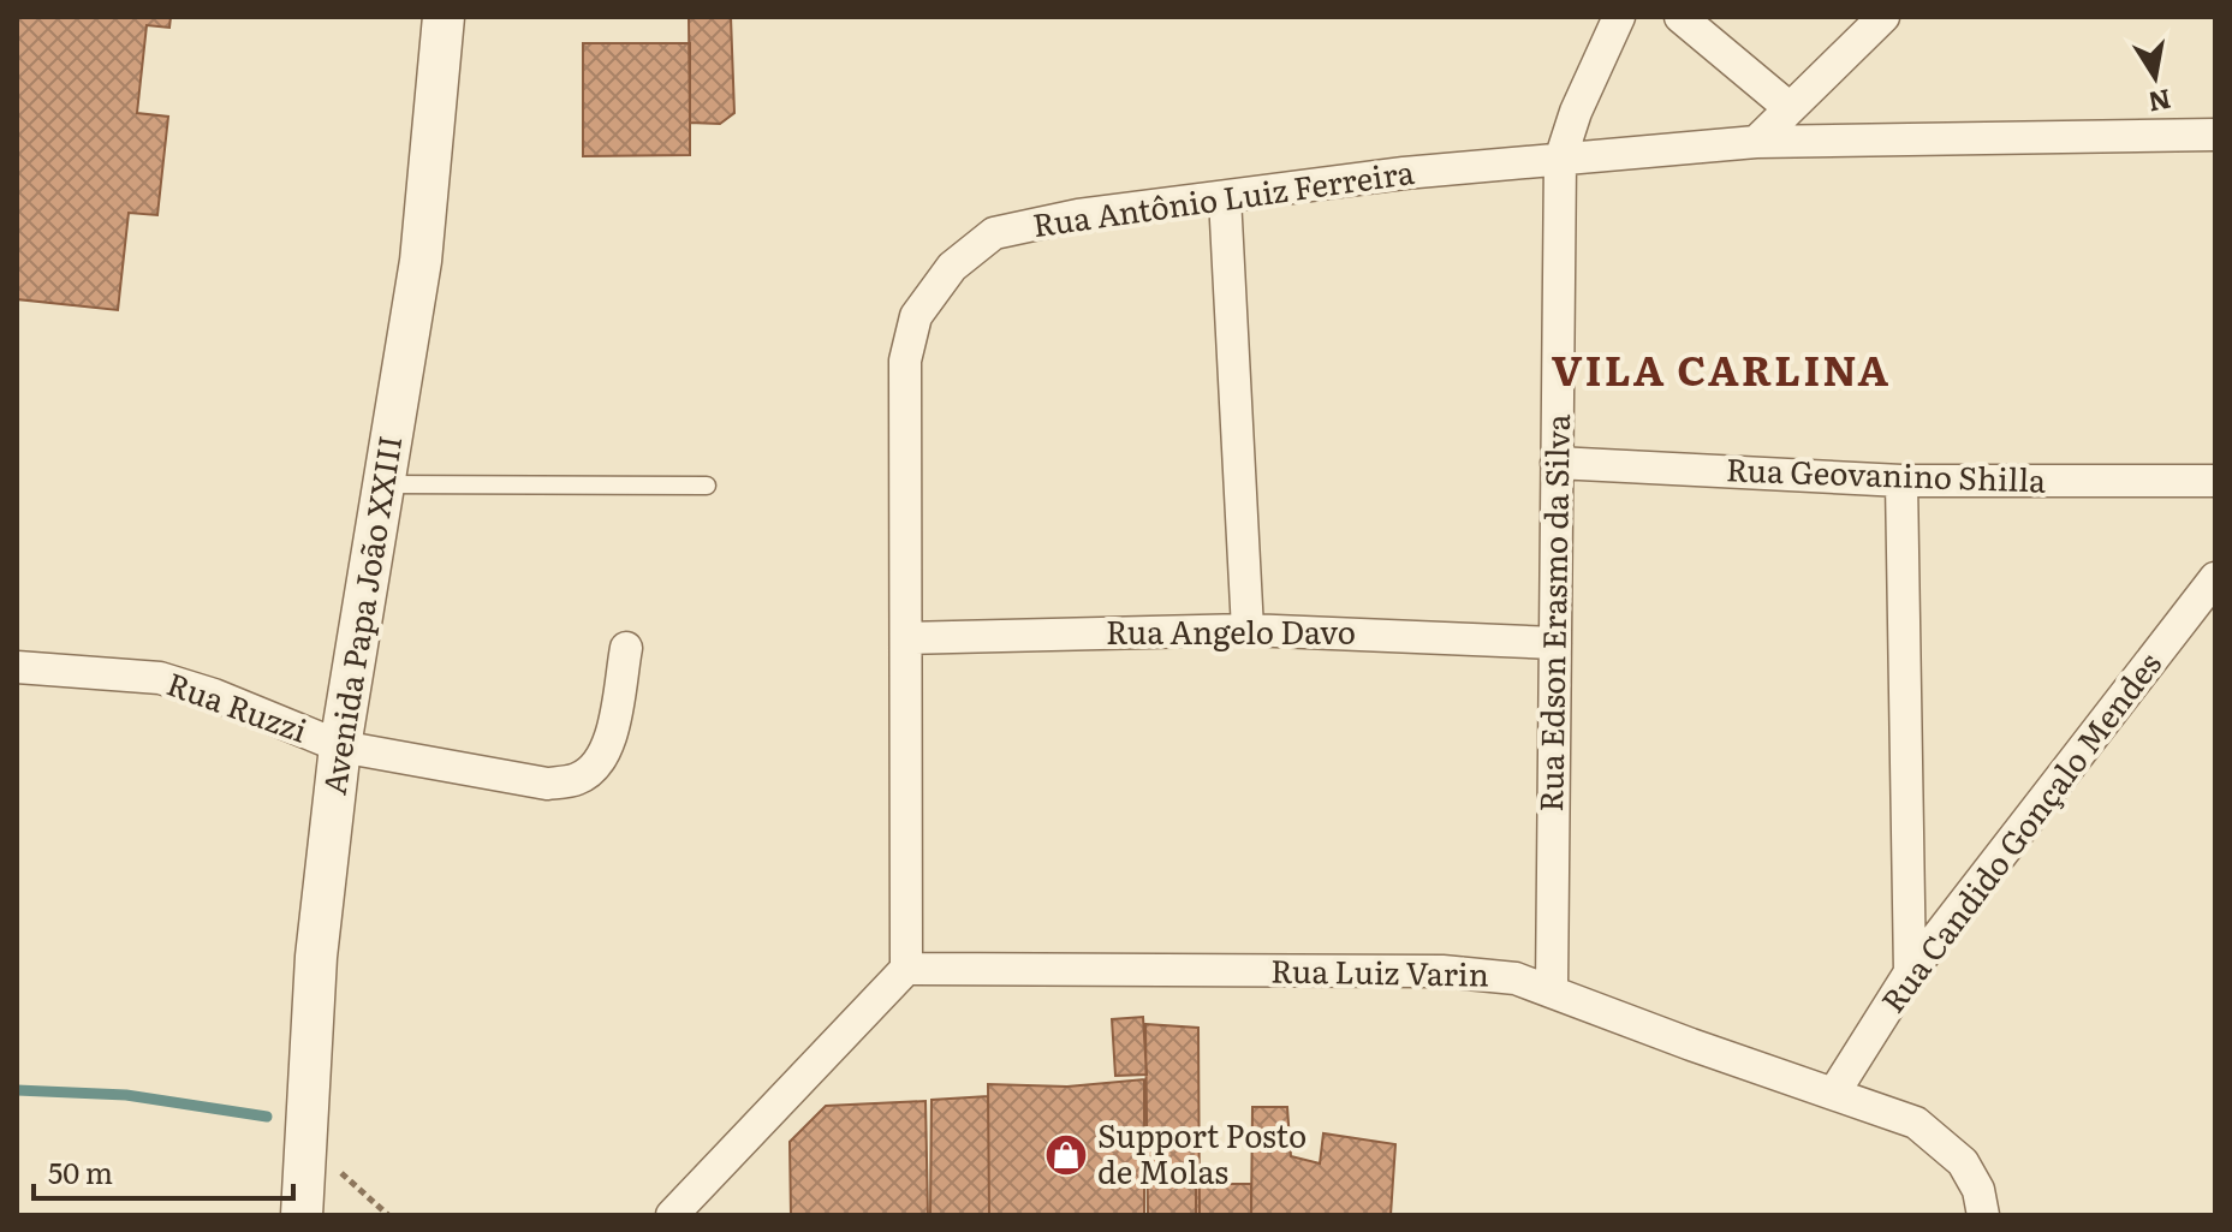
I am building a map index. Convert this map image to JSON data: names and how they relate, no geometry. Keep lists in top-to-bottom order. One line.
{"streets":{"street":["Rua Antônio Luiz Ferreira","Rua Geovanino Shilla","Rua Edson Erasmo da Silva","Avenida Papa João XXIII","Rua Angelo Davo","Rua Ruzzi","Rua Candido Gonçalo Mendes","Rua Luiz Varin"]},"crossings":[["Rua Antônio Luiz Ferreira","Rua Edson Erasmo da Silva"],["Rua Antônio Luiz Ferreira","Rua Angelo Davo"],["Rua Antônio Luiz Ferreira","Rua Luiz Varin"],["Rua Geovanino Shilla","Rua Edson Erasmo da Silva"],["Rua Edson Erasmo da Silva","Rua Angelo Davo"],["Rua Edson Erasmo da Silva","Rua Luiz Varin"],["Avenida Papa João XXIII","Rua Ruzzi"],["Rua Candido Gonçalo Mendes","Rua Luiz Varin"]],"districts":["VILA CARLINA"],"places":{"shop":["Support Posto de Molas"]},"scale_bar":"50 m","north":"bottom"}
